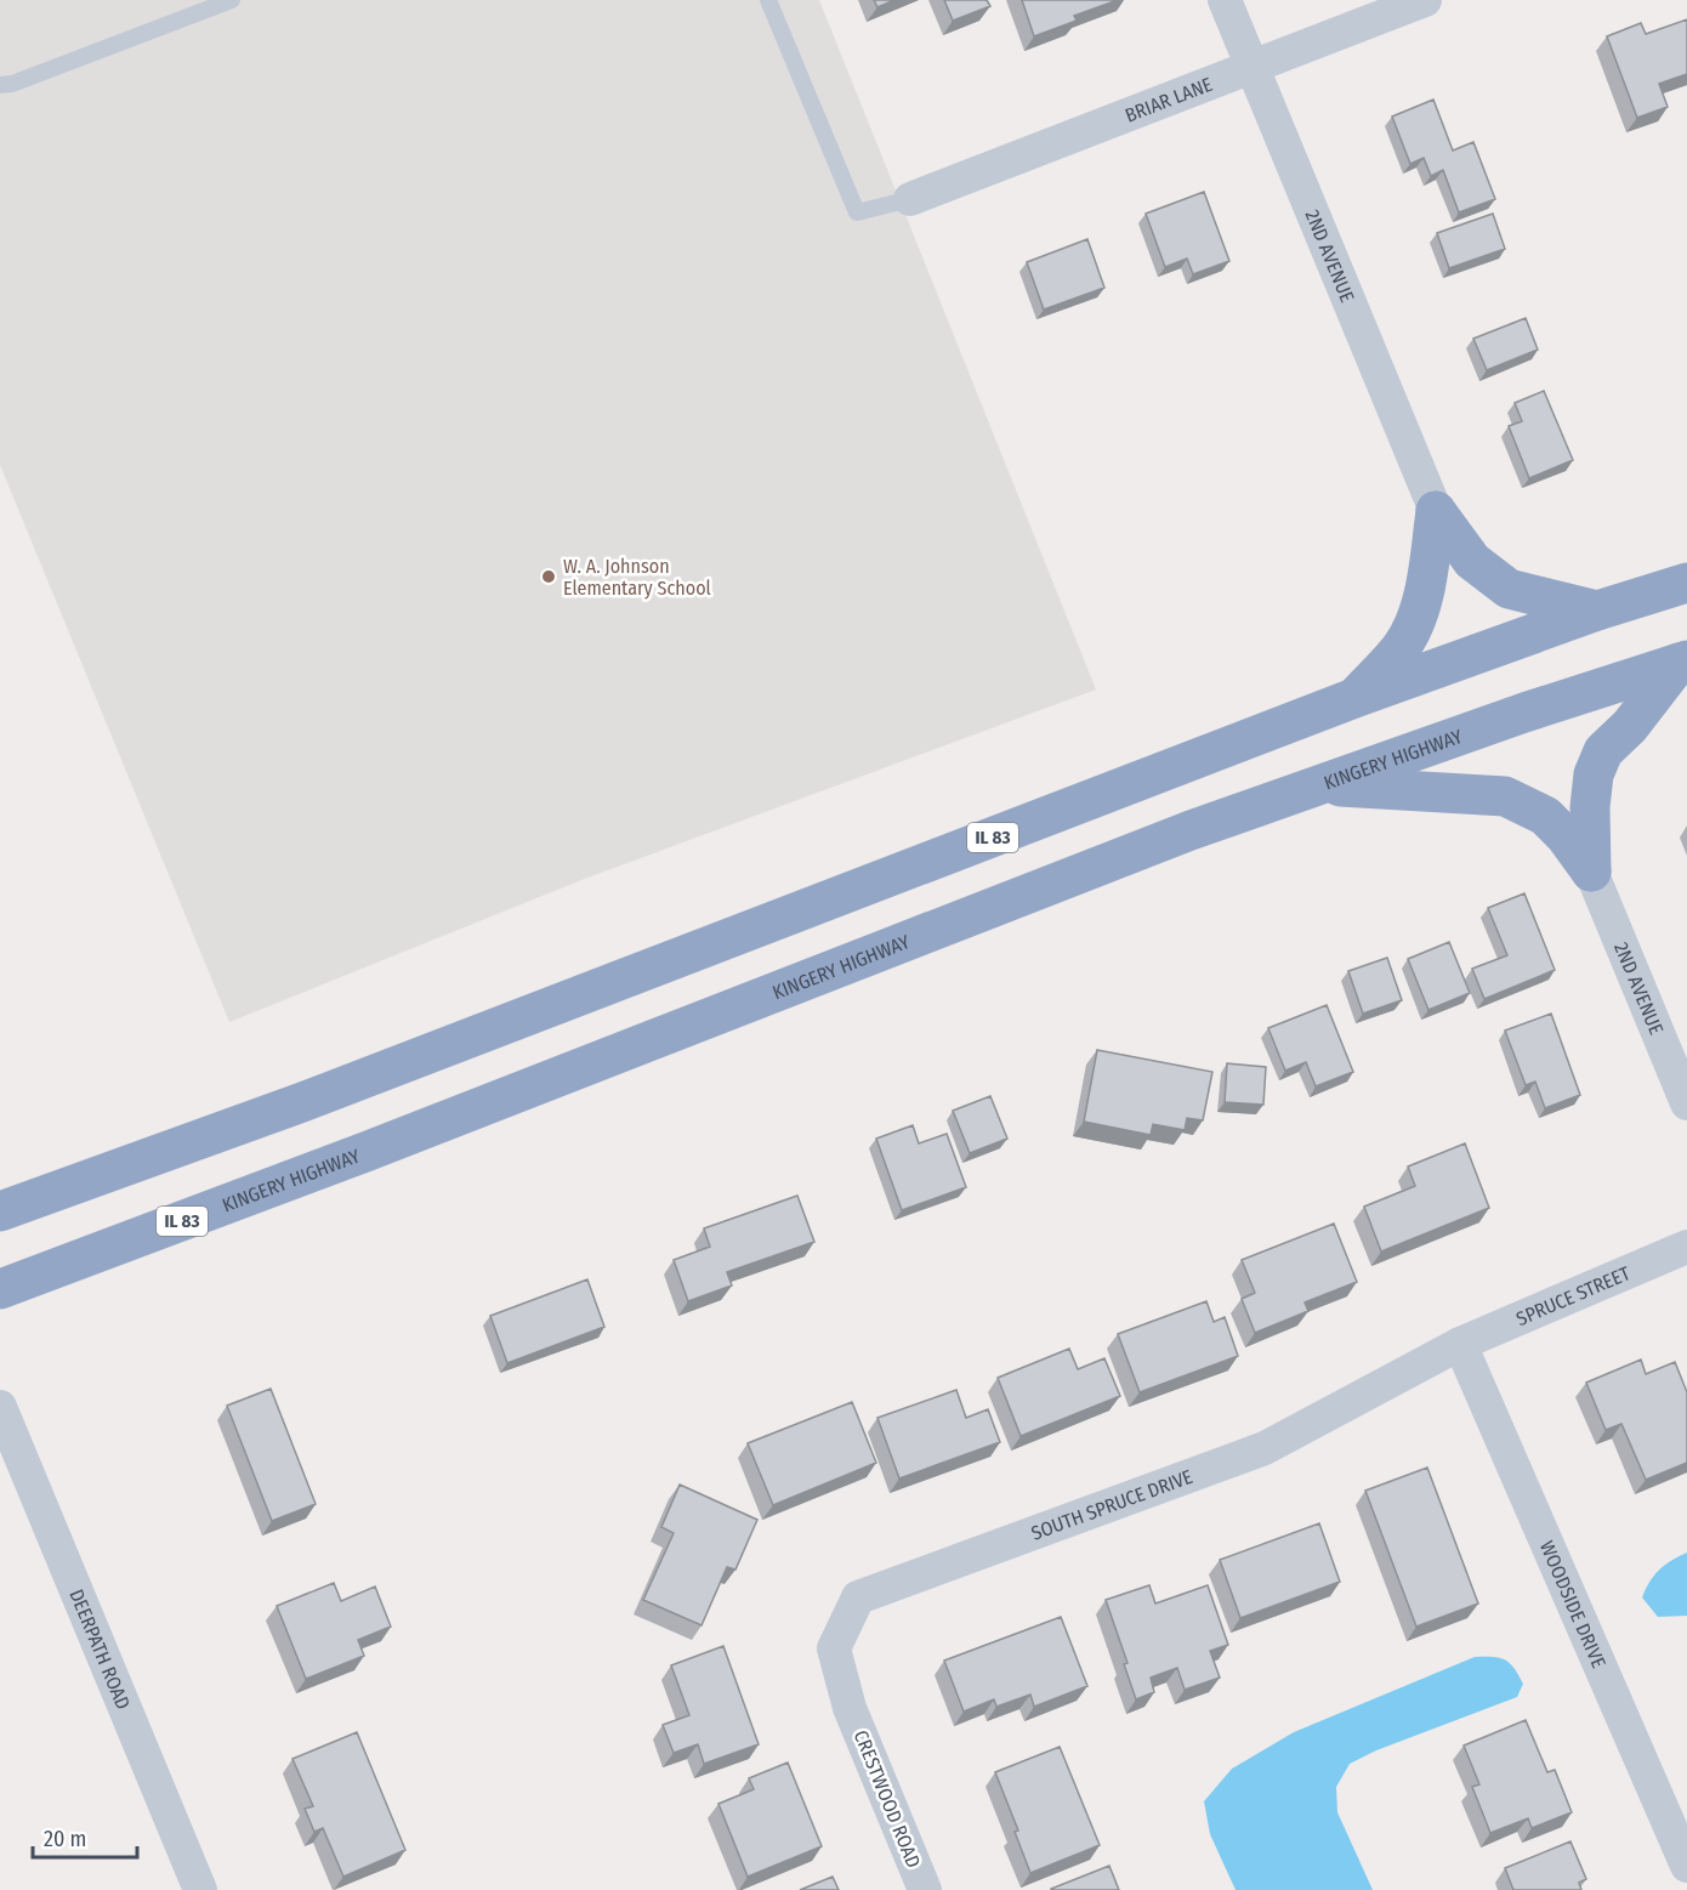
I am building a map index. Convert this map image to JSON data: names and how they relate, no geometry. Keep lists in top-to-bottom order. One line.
{"streets":{"highway":["KINGERY HIGHWAY","IL 83"],"street":["BRIAR LANE","2ND AVENUE","SPRUCE STREET","SOUTH SPRUCE DRIVE","WOODSIDE DRIVE","DEERPATH ROAD","CRESTWOOD ROAD"]},"crossings":[["BRIAR LANE","2ND AVENUE"],["SPRUCE STREET","SOUTH SPRUCE DRIVE"],["SPRUCE STREET","WOODSIDE DRIVE"],["SOUTH SPRUCE DRIVE","WOODSIDE DRIVE"],["SOUTH SPRUCE DRIVE","CRESTWOOD ROAD"]],"places":["W. A. Johnson Elementary School"],"scale_bar":"20 m"}
